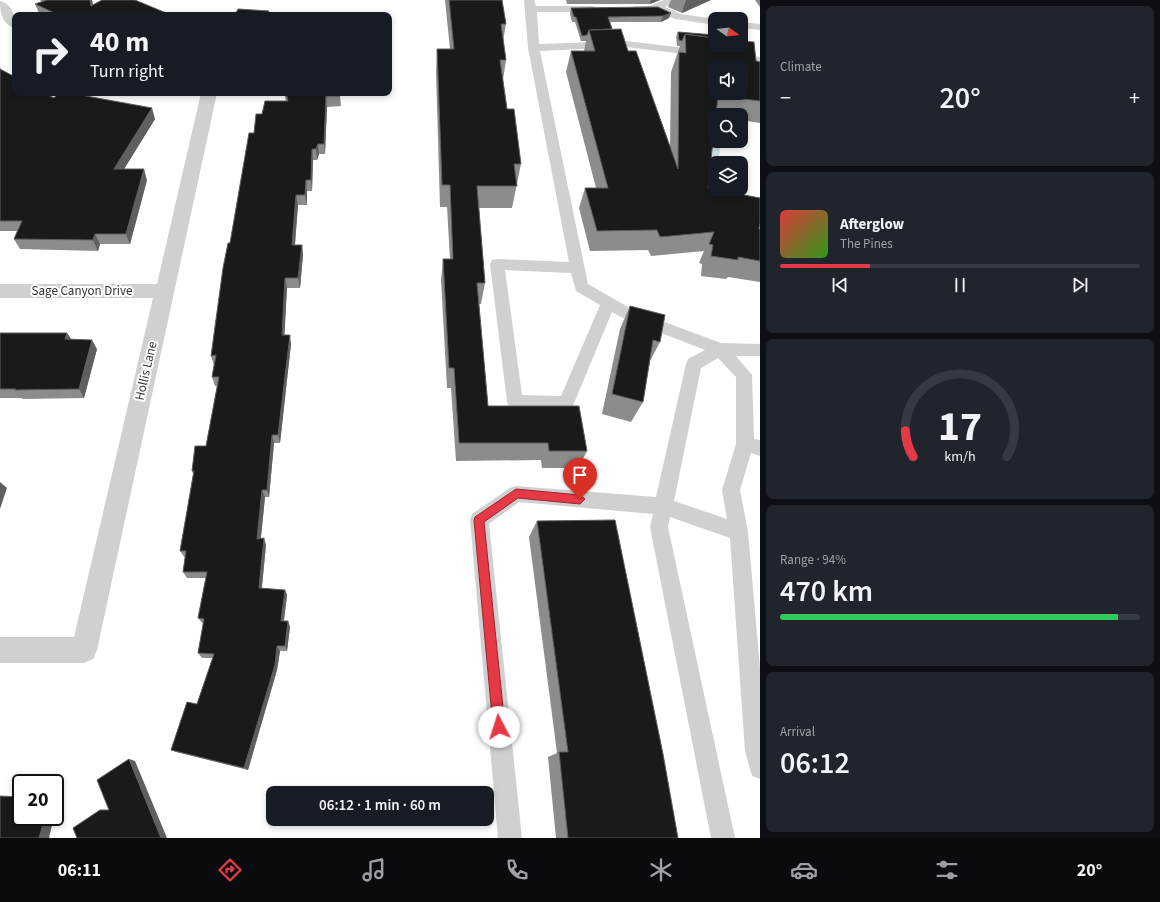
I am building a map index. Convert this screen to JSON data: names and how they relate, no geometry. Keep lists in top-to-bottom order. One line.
{"streets":{"street":["Sage Canyon Drive","Hollis Lane"]},"crossings":[["Sage Canyon Drive","Hollis Lane"]],"north":"right","page":{"tile":["Climate",["Range · 94%","470 km"],["Arrival","06:12"]],"turn":["40 m","Turn right"],"heat":["−","20°","+"],"song":["Afterglow","The Pines"],"limit":"20","trip":"06:12 · 1 min · 60 m","tabs":["06:11","20°"],"gauge":["17","km/h"]}}
